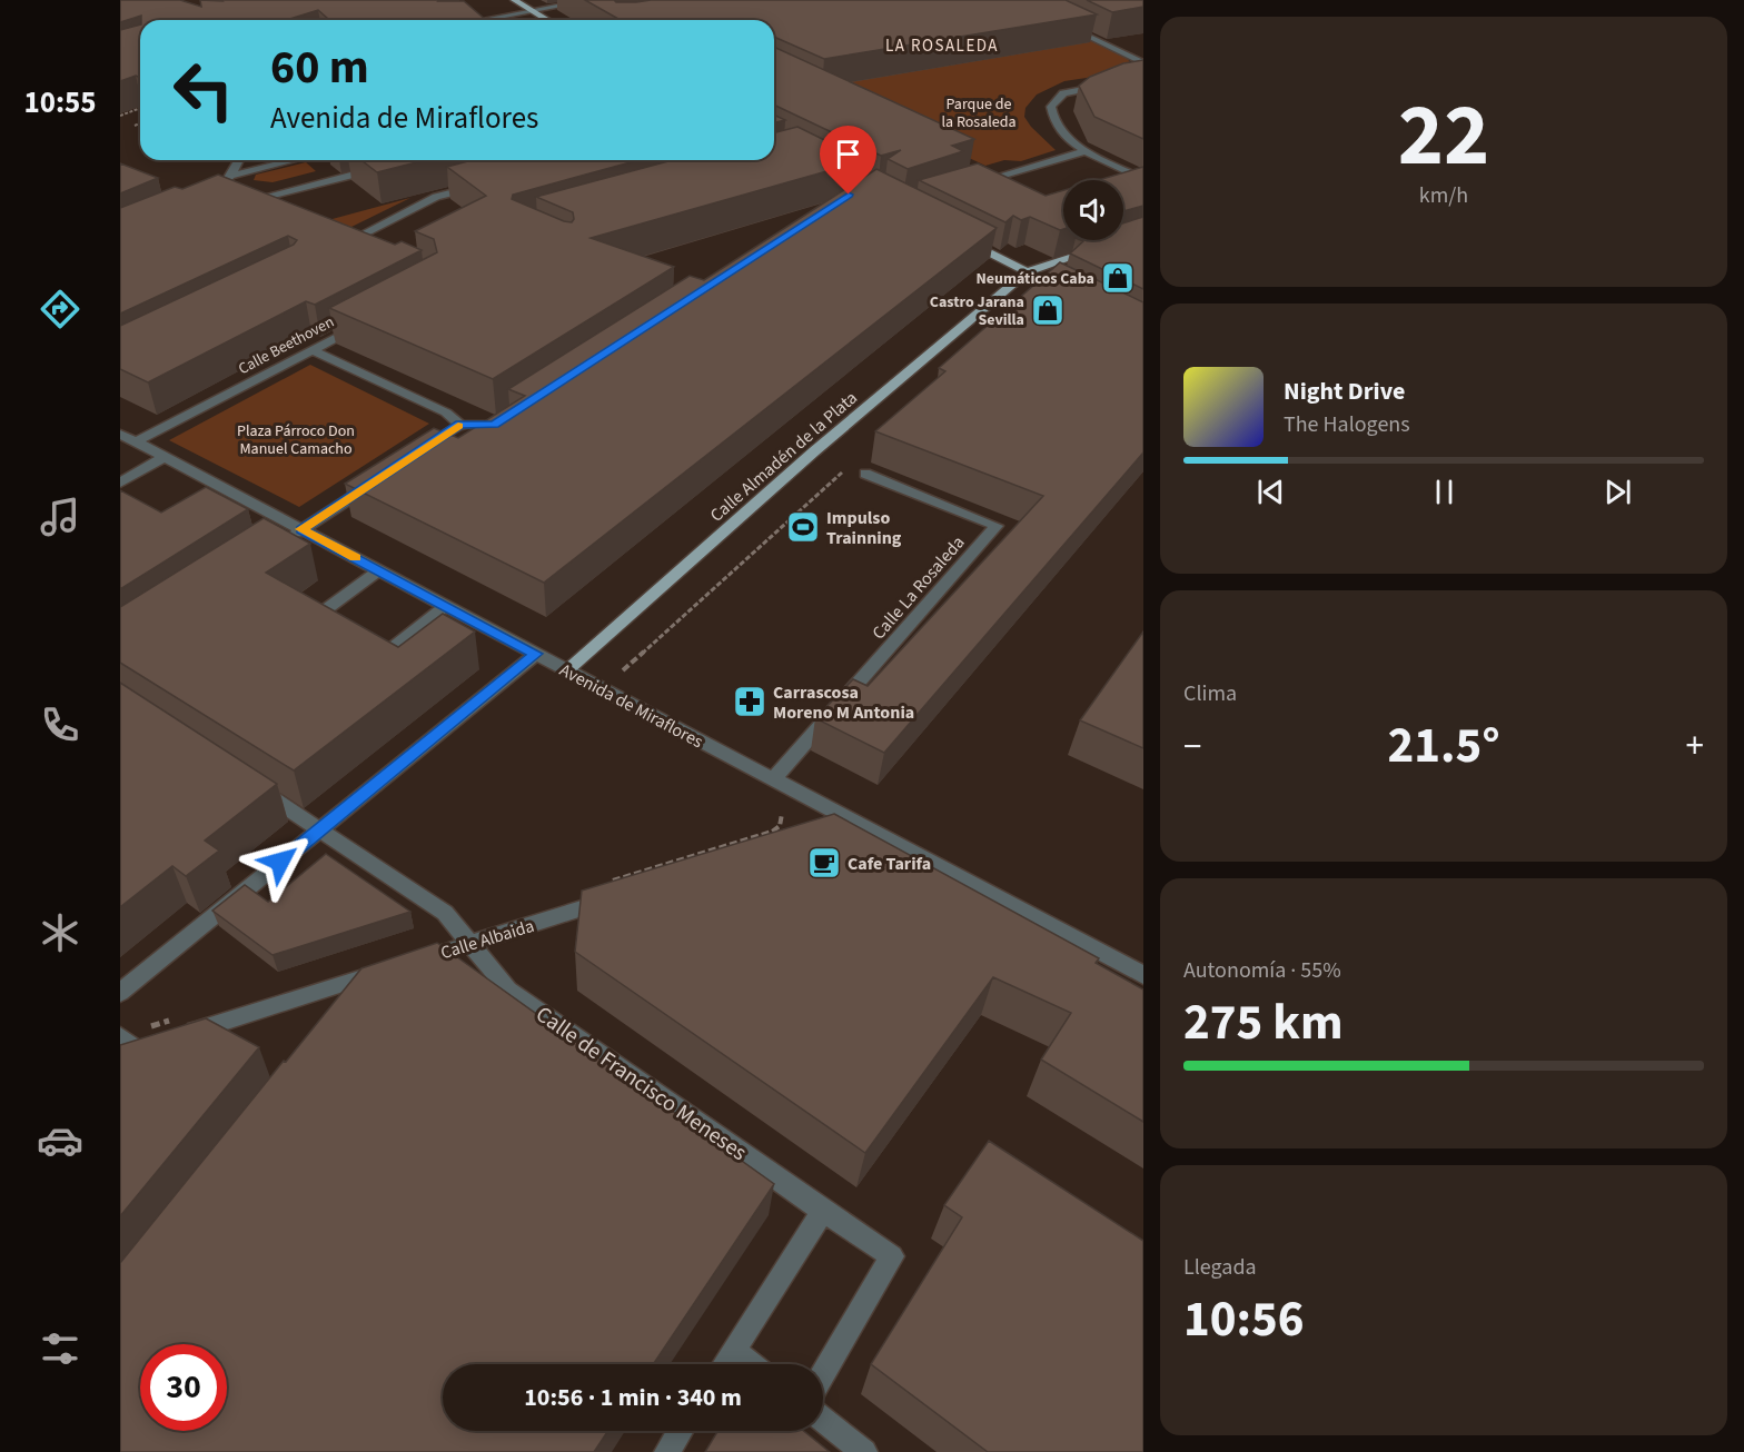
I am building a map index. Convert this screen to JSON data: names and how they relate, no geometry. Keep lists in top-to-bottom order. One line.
{"streets":{"main road":["Calle Almadén de la Plata"],"street":["Calle Beethoven","Calle La Rosaleda","Avenida de Miraflores","Calle Albaida","Calle de Francisco Meneses"]},"crossings":[["Calle Beethoven","Avenida de Miraflores"],["Calle Almadén de la Plata","Avenida de Miraflores"],["Calle La Rosaleda","Avenida de Miraflores"],["Calle Albaida","Calle de Francisco Meneses"]],"districts":["LA ROSALEDA"],"parks":["Parque de la Rosaleda","Plaza Párroco Don Manuel Camacho"],"places":{"shop":["Neumáticos Caba","Castro Jarana Sevilla"],"sports":["Impulso Trainning"],"pharmacy":["Carrascosa Moreno M Antonia"],"cafe":["Cafe Tarifa"]},"page":{"tabs":"10:55","tile":[["22","km/h"],"Clima",["Autonomía · 55%","275 km"],["Llegada","10:56"]],"turn":["60 m","Avenida de Miraflores"],"song":["Night Drive","The Halogens"],"heat":["−","21.5°","+"],"limit":"30","trip":"10:56 · 1 min · 340 m"}}
